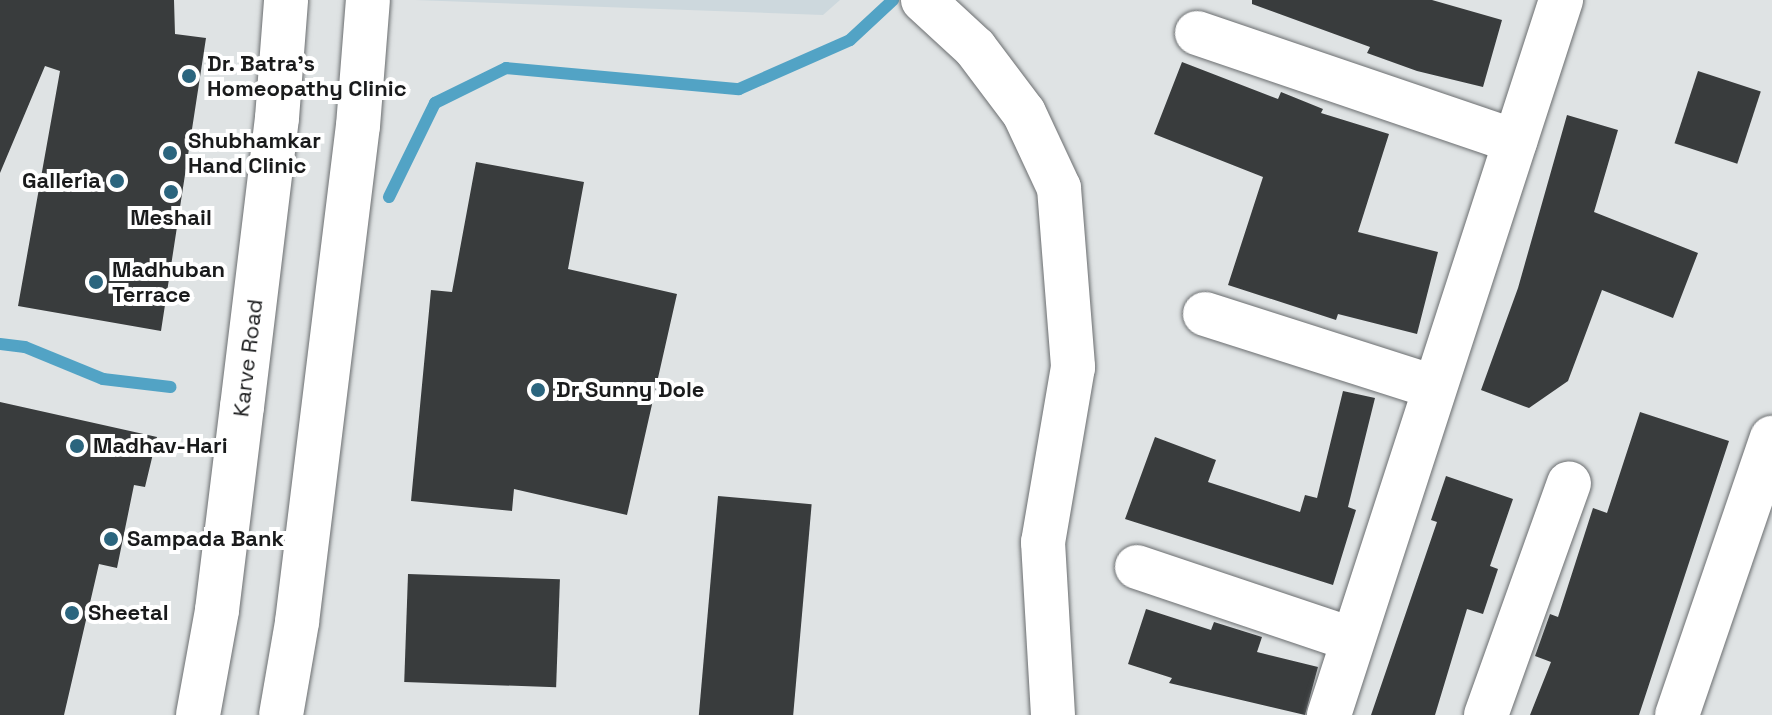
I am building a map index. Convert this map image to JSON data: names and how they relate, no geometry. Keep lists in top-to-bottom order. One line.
{"streets":{"street":["Karve Road"]},"places":["Dr. Batra's Homeopathy Clinic","Shubhamkar Hand Clinic","Galleria","Meshail","Madhuban Terrace","Dr Sunny Dole","Madhav-Hari","Sampada Bank","Sheetal"]}
